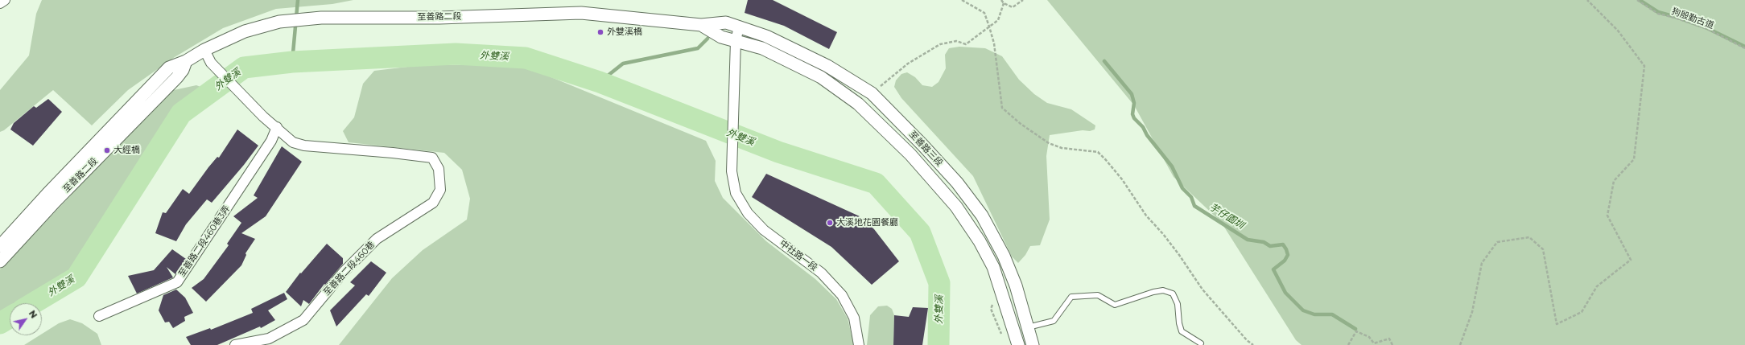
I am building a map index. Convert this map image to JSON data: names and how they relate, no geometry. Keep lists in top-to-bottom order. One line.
{"streets":{"street":["至善路二段","至善路三段","至善路二段460巷3弄","中社路一段","至善路二段460巷"],"path":["狗殷勤古道"]},"crossings":[["至善路二段","至善路三段"],["至善路二段","中社路一段"],["至善路二段","至善路二段460巷"],["至善路三段","中社路一段"],["至善路二段460巷3弄","至善路二段460巷"]],"water":["外雙溪","芋仔園圳"],"places":["外雙溪橋","大經橋","大溪地花園餐廳"],"north":"top right"}
